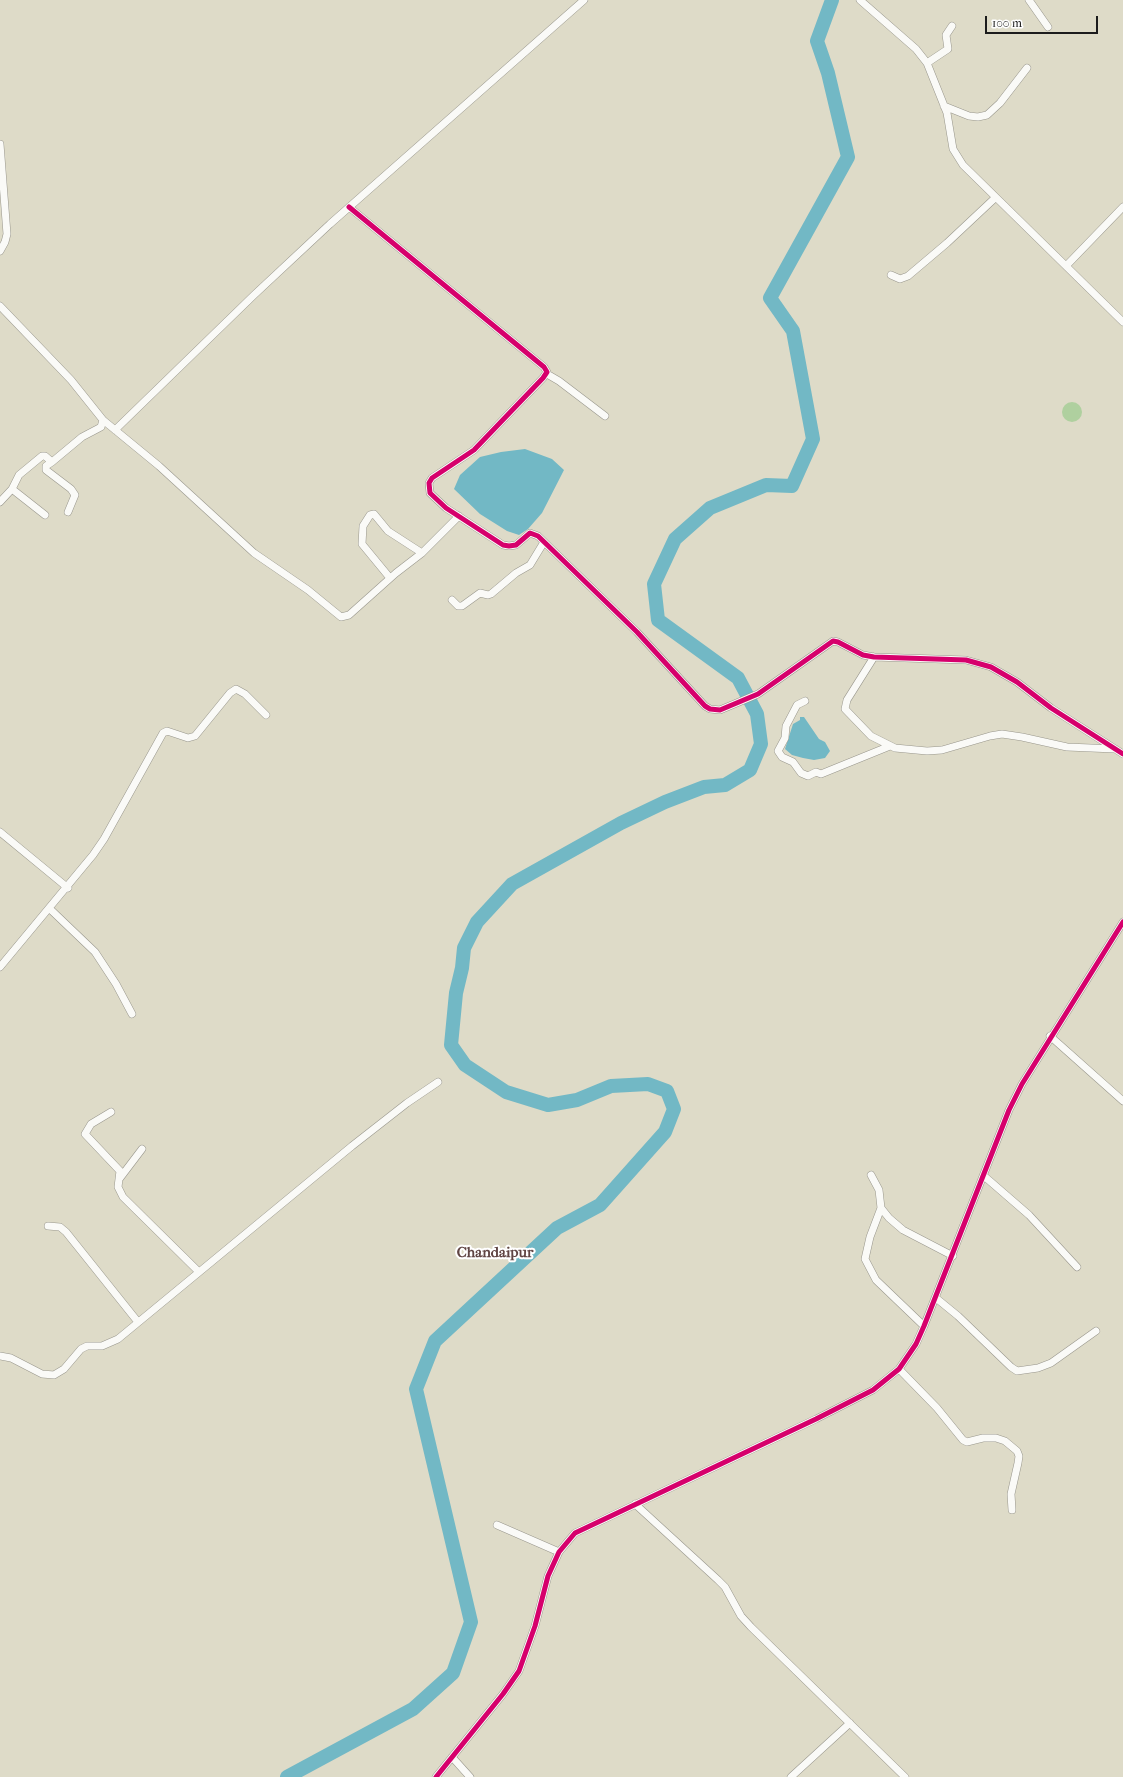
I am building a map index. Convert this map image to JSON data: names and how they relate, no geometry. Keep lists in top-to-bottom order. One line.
{"districts":["Chandaipur"],"scale_bar":"100 m"}
